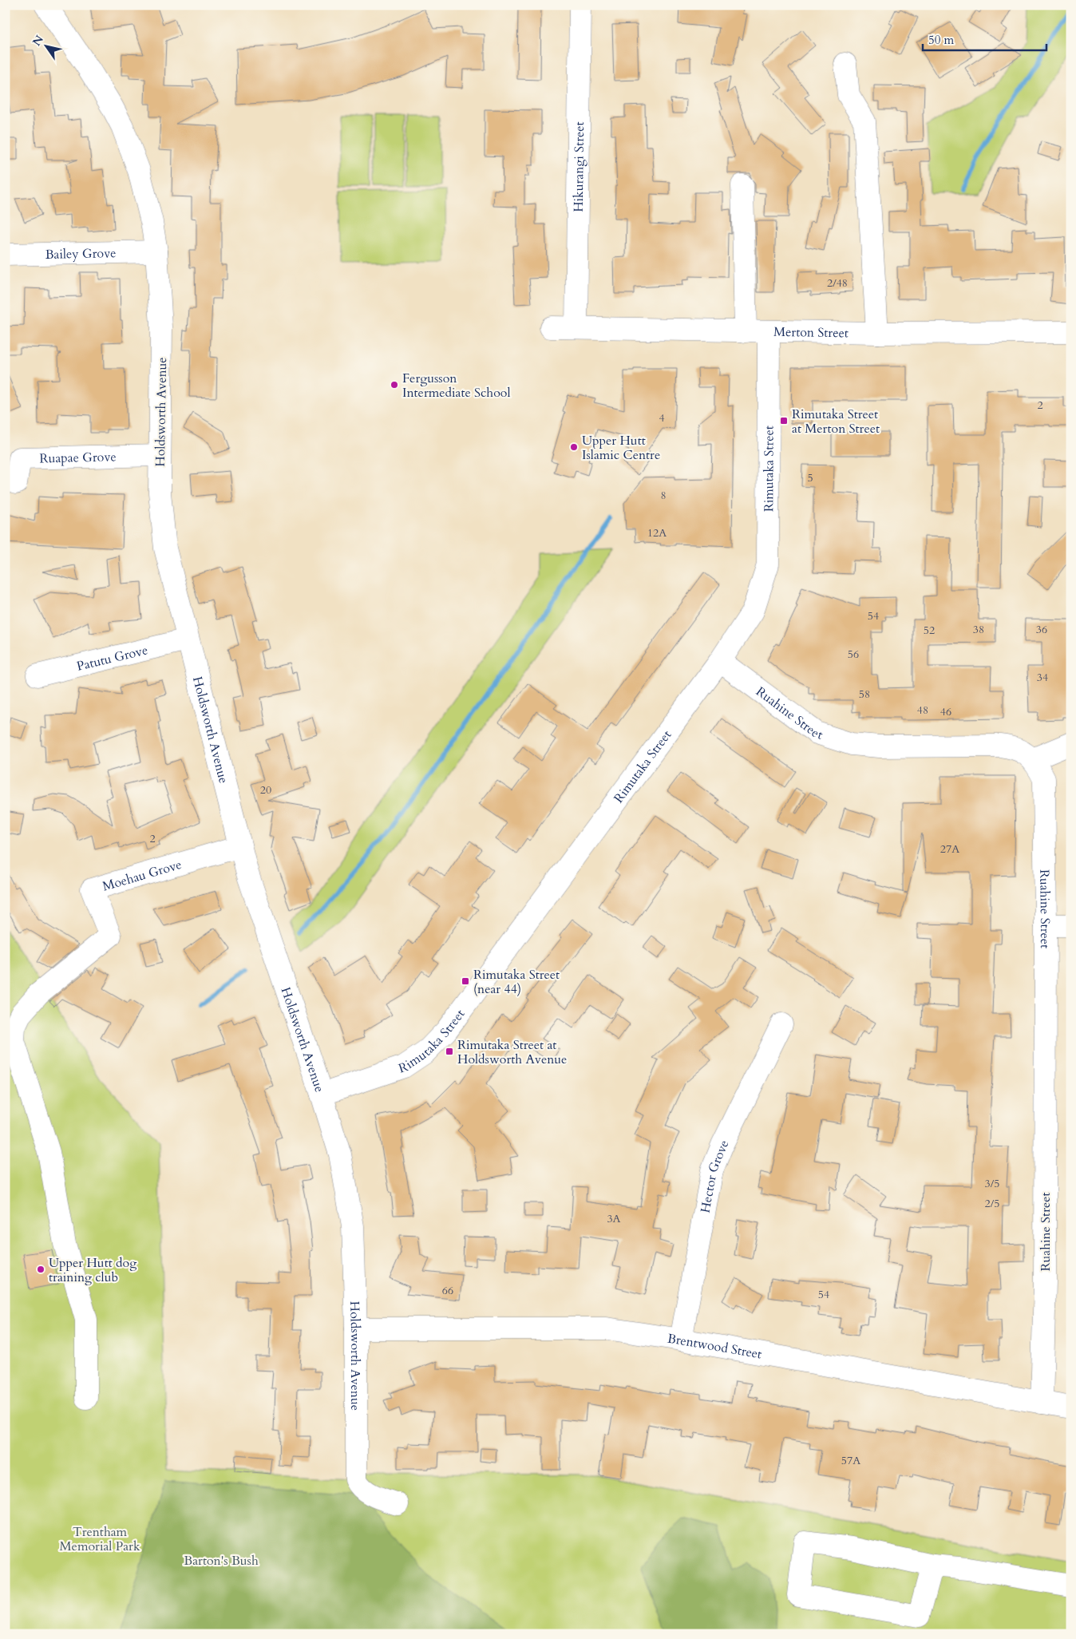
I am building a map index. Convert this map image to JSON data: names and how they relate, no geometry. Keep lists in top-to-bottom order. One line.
{"streets":{"street":["Hikurangi Street","Bailey Grove","Merton Street","Holdsworth Avenue","Ruapae Grove","Rimutaka Street","Patutu Grove","Ruahine Street","Moehau Grove","Hector Grove","Brentwood Street"]},"crossings":[["Hikurangi Street","Merton Street"],["Bailey Grove","Holdsworth Avenue"],["Merton Street","Rimutaka Street"],["Holdsworth Avenue","Ruapae Grove"],["Holdsworth Avenue","Rimutaka Street"],["Holdsworth Avenue","Patutu Grove"],["Holdsworth Avenue","Moehau Grove"],["Holdsworth Avenue","Brentwood Street"],["Rimutaka Street","Ruahine Street"],["Ruahine Street","Brentwood Street"],["Hector Grove","Brentwood Street"]],"parks":["Trentham Memorial Park","Barton's Bush"],"places":{"other":["Fergusson Intermediate School","Upper Hutt Islamic Centre","Upper Hutt dog training club"],"transit":["Rimutaka Street at Merton Street","Rimutaka Street (near 44)","Rimutaka Street at Holdsworth Avenue"]},"house_numbers":["2/48","2","4","5","8","12A","54","38","36","52","56","34","58","48","46","20","2","27A","3/5","2/5","3A","66","54","57A"],"scale_bar":"50 m","north":"top left"}
